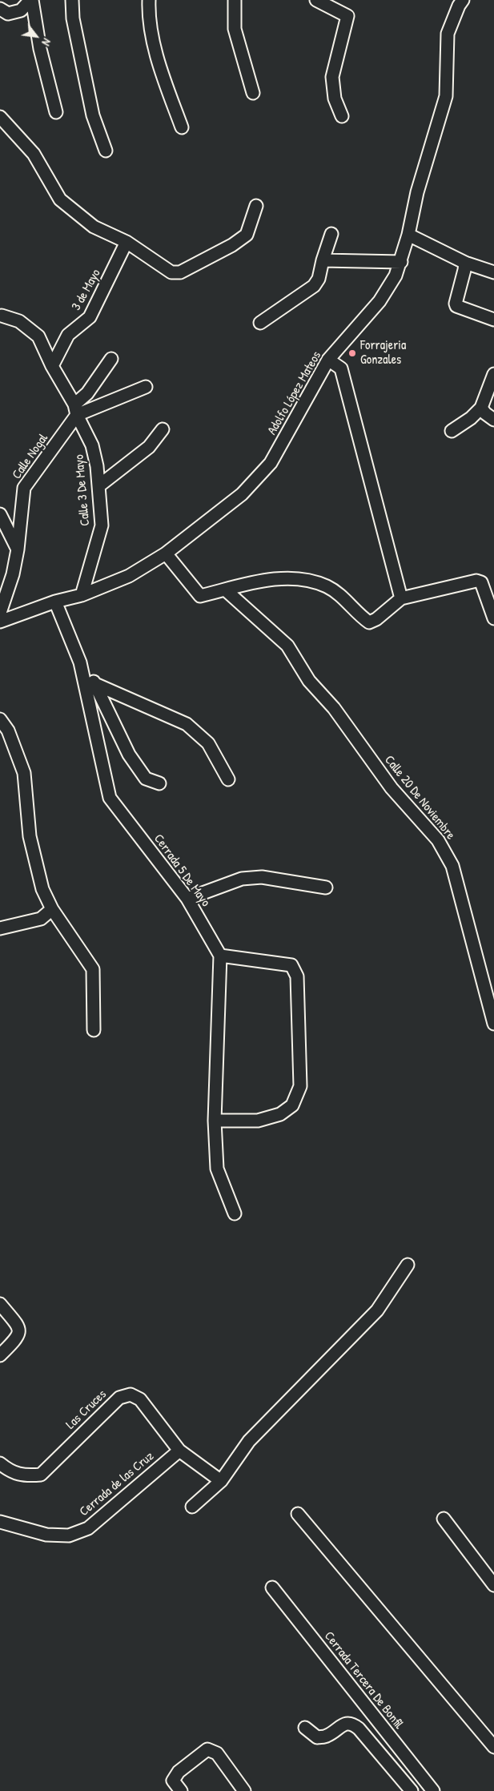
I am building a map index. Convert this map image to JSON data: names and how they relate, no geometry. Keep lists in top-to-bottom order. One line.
{"streets":{"street":["3 de Mayo","Adolfo López Mateos","Calle Nogal","Calle 3 De Mayo","Calle 20 De Noviembre","Cerrada 5 De Mayo","Las Cruces","Cerrada de las Cruz","Cerrada Tercera De Bonfil"]},"crossings":[["3 de Mayo","Calle 3 De Mayo"],["Adolfo López Mateos","Calle 3 De Mayo"],["Adolfo López Mateos","Cerrada 5 De Mayo"],["Calle Nogal","Calle 3 De Mayo"],["Las Cruces","Cerrada de las Cruz"]],"places":["Forrajeria Gonzales"],"north":"bottom right"}
